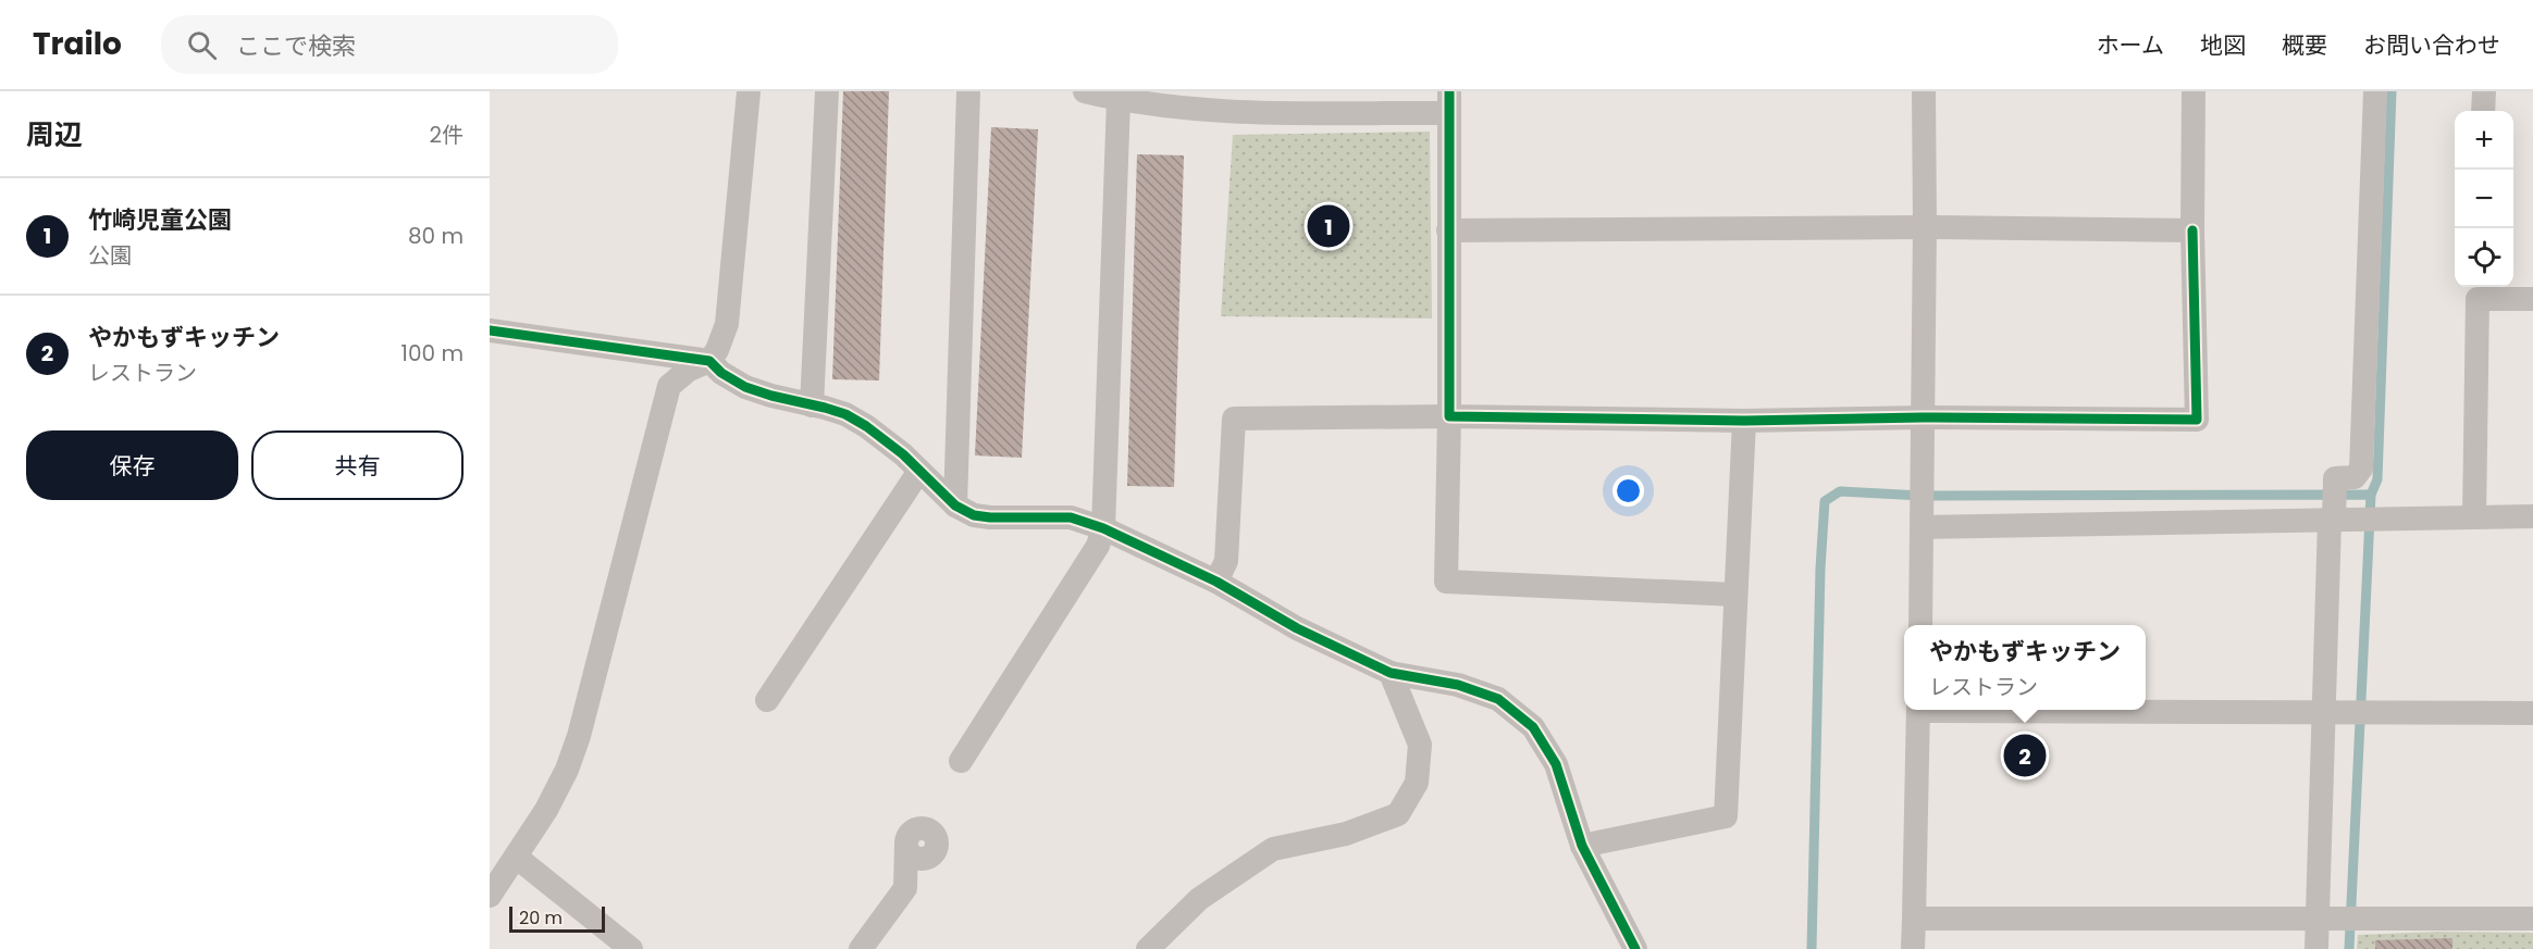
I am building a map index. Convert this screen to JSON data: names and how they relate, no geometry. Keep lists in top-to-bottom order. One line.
{"scale_bar":"20 m","page":{"header":"Trailo","search":"ここで検索","nav":["ホーム","地図","概要","お問い合わせ"],"heading":["周辺","2件"],"map_buttons":["+","−"],"list":[{"mark":"1","name":"竹崎児童公園","note":"公園","value":"80 m"},{"mark":"2","name":"やかもずキッチン","note":"レストラン","value":"100 m"}],"pins":["1","2"],"buttons":["保存","共有"],"popup":["やかもずキッチン","レストラン"],"scale":"20 m"}}
